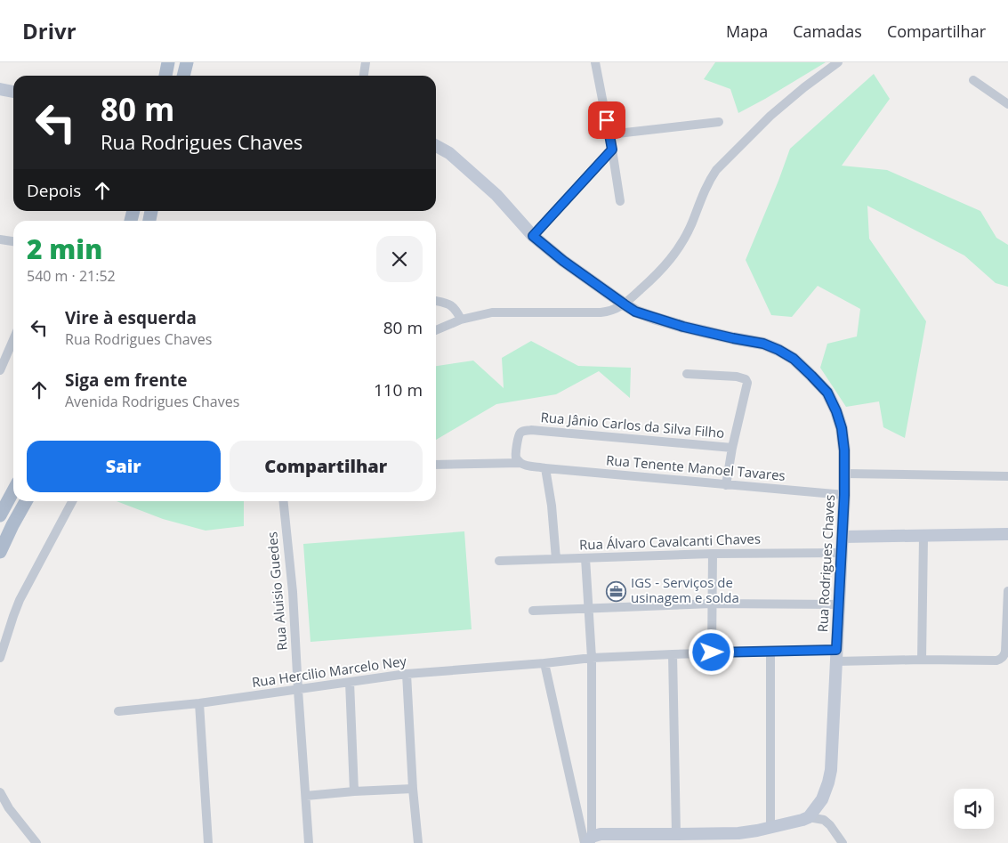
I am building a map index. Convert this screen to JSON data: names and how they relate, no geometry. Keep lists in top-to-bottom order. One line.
{"streets":{"street":["Rua Jânio Carlos da Silva Filho","Rua Tenente Manoel Tavares","Rua Álvaro Cavalcanti Chaves","Rua Rodrigues Chaves","Rua Aluisio Guedes","Rua Hercilio Marcelo Ney"]},"crossings":[["Rua Jânio Carlos da Silva Filho","Rua Tenente Manoel Tavares"],["Rua Tenente Manoel Tavares","Rua Rodrigues Chaves"],["Rua Álvaro Cavalcanti Chaves","Rua Rodrigues Chaves"],["Rua Rodrigues Chaves","Rua Hercilio Marcelo Ney"],["Rua Aluisio Guedes","Rua Hercilio Marcelo Ney"]],"places":{"office":["IGS - Serviços de usinagem e solda"]},"page":{"header":"Drivr","nav":["Mapa","Camadas","Compartilhar"],"turn":["80 m","Rua Rodrigues Chaves"],"then":"Depois","heading":["2 min","540 m · 21:52"],"list":[{"name":"Vire à esquerda","note":"Rua Rodrigues Chaves","value":"80 m"},{"name":"Siga em frente","note":"Avenida Rodrigues Chaves","value":"110 m"}],"buttons":["Sair","Compartilhar"]}}
